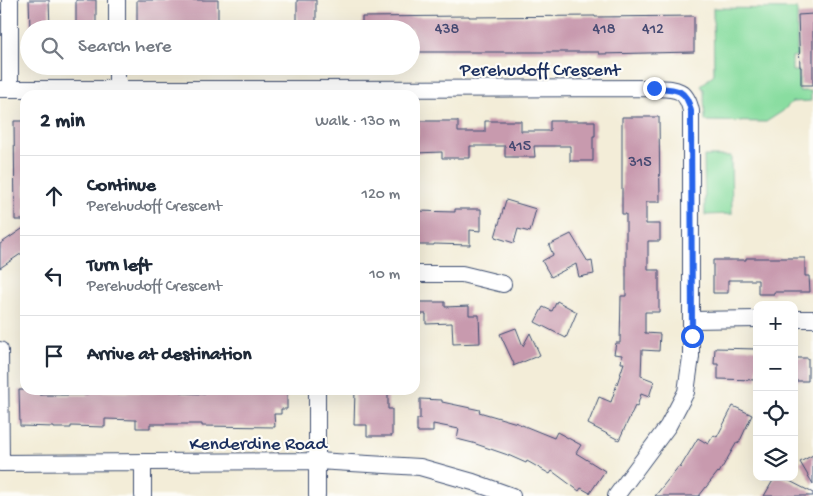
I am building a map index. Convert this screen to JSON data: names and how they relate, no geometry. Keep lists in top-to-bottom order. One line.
{"streets":{"street":["Perehudoff Crescent","Kenderdine Road"]},"house_numbers":["438","418","412","415","315"],"page":{"search":"Search here","heading":["2 min","Walk · 130 m"],"list":[["Continue","Perehudoff Crescent","120 m"],["Turn left","Perehudoff Crescent","10 m"],"Arrive at destination"],"map_buttons":["+","−"]}}
